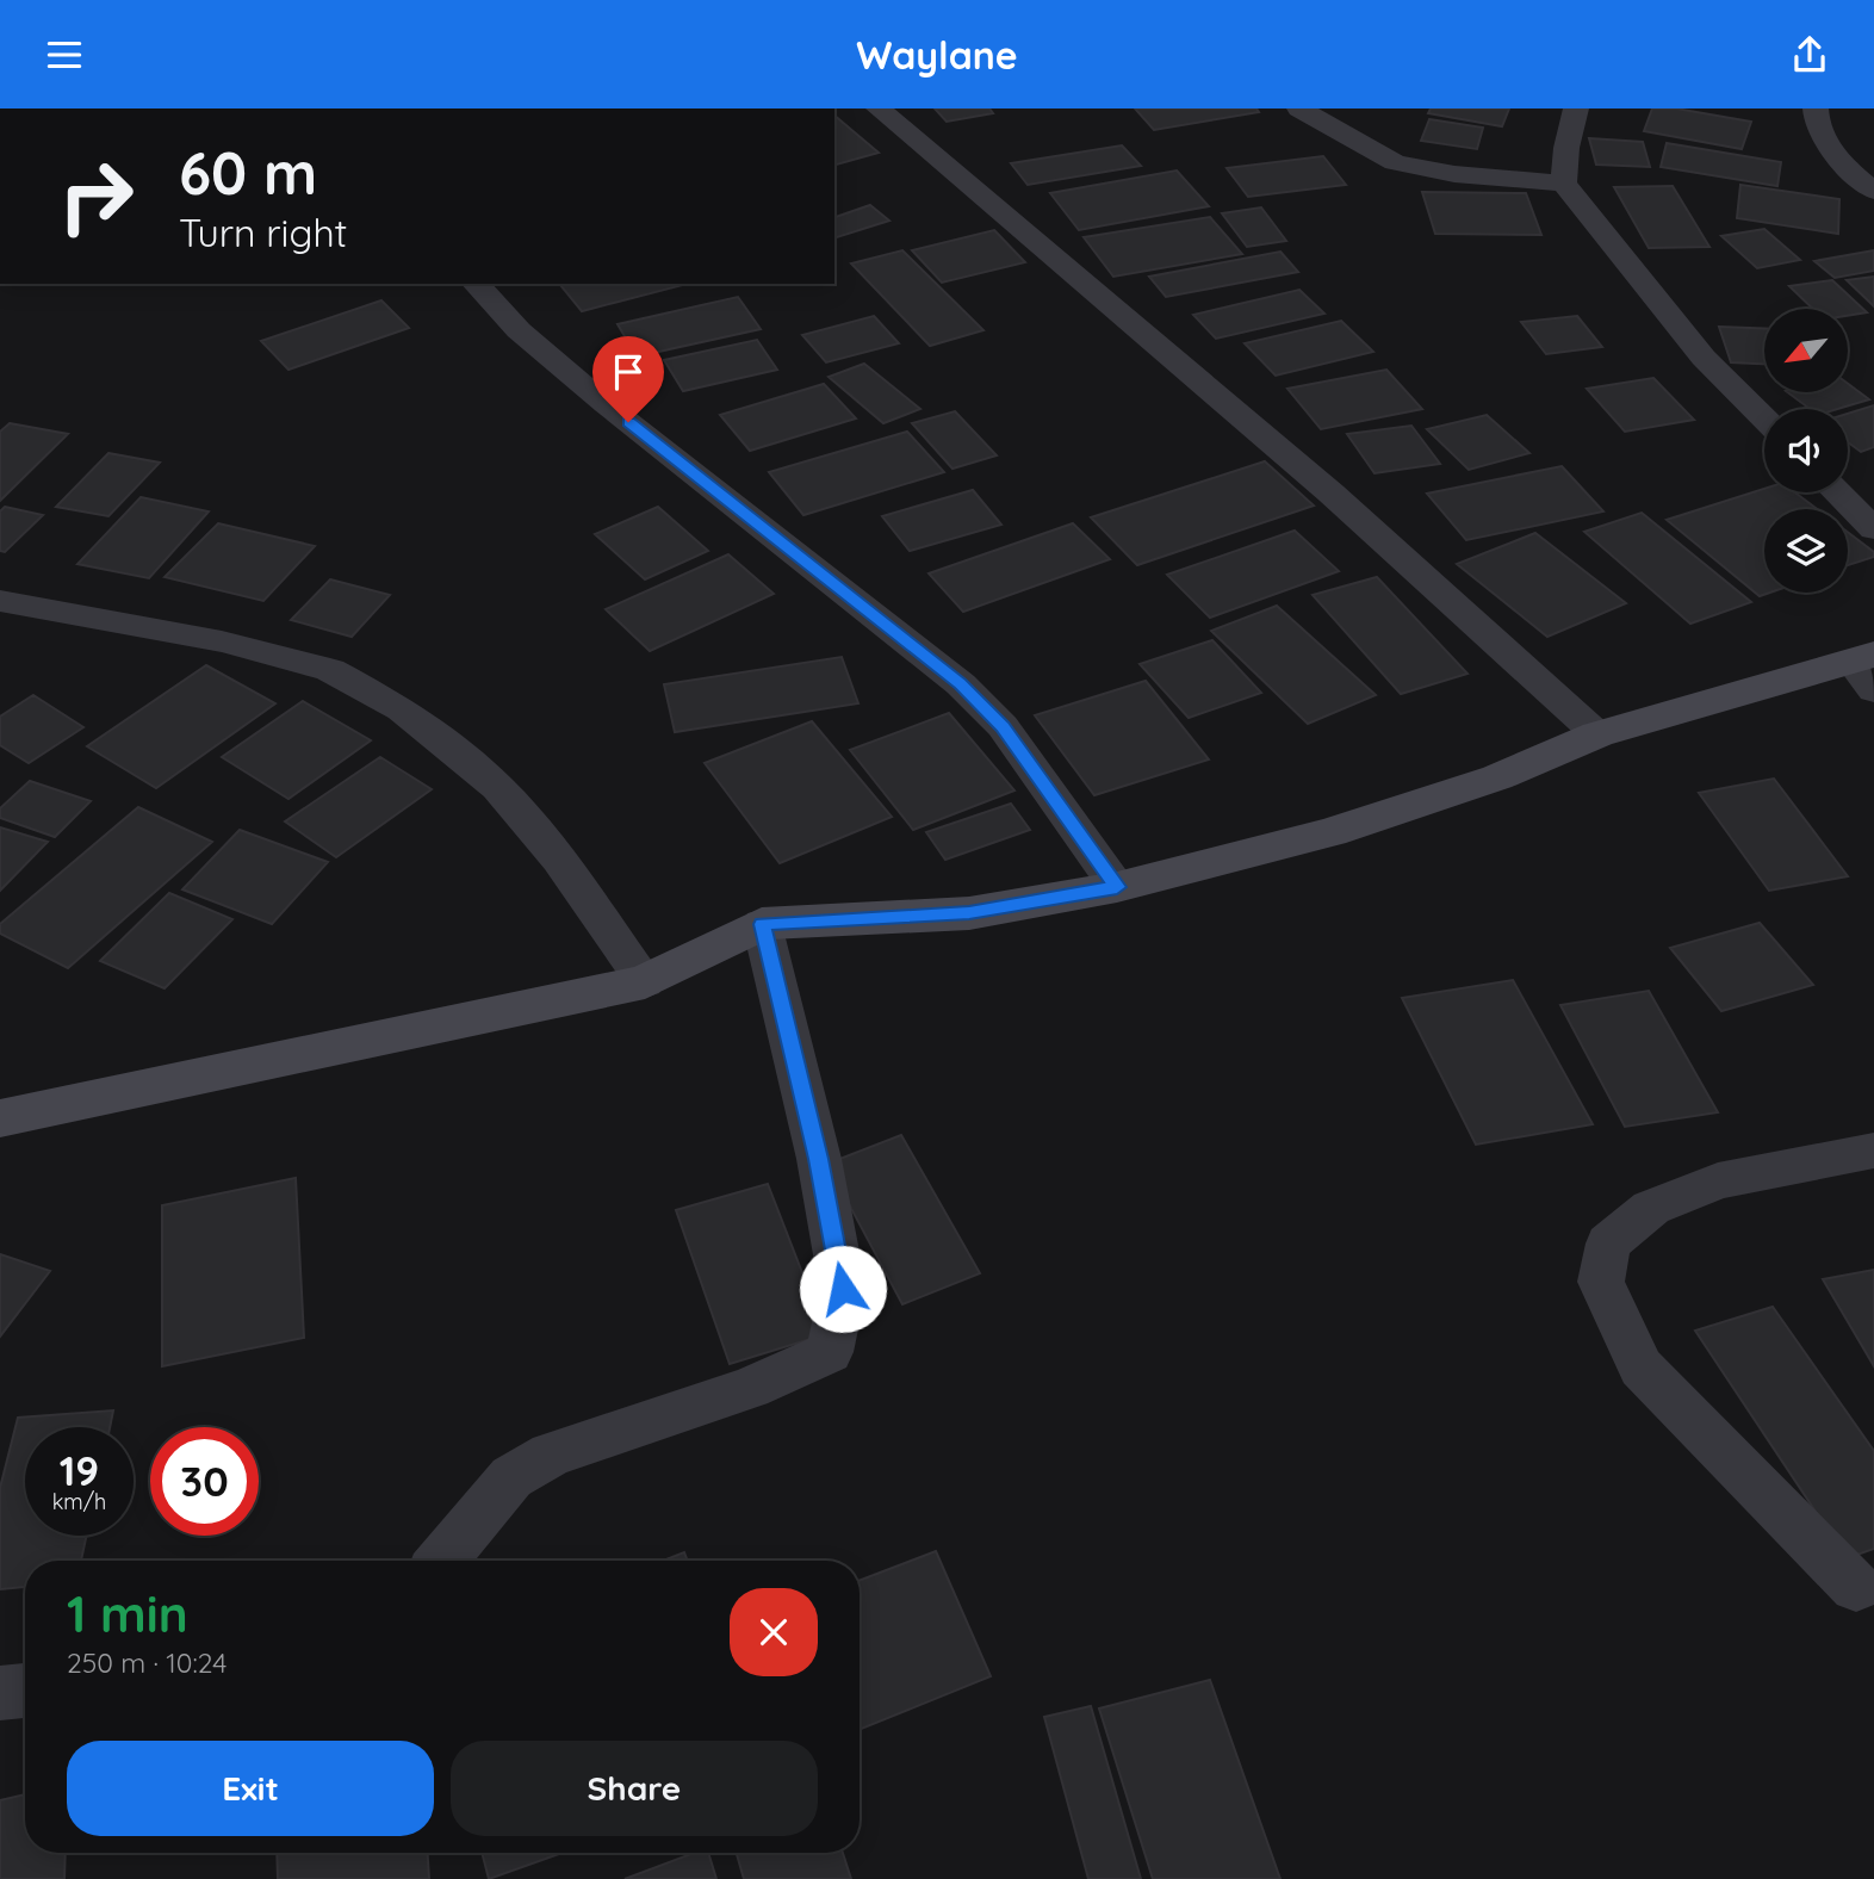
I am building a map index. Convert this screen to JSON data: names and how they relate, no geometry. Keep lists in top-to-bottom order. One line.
{"north":"bottom left","page":{"header":"Waylane","turn":["60 m","Turn right"],"speed":"19 km/h","limit":"30","heading":["1 min","250 m · 10:24"],"buttons":["Exit","Share"]}}
